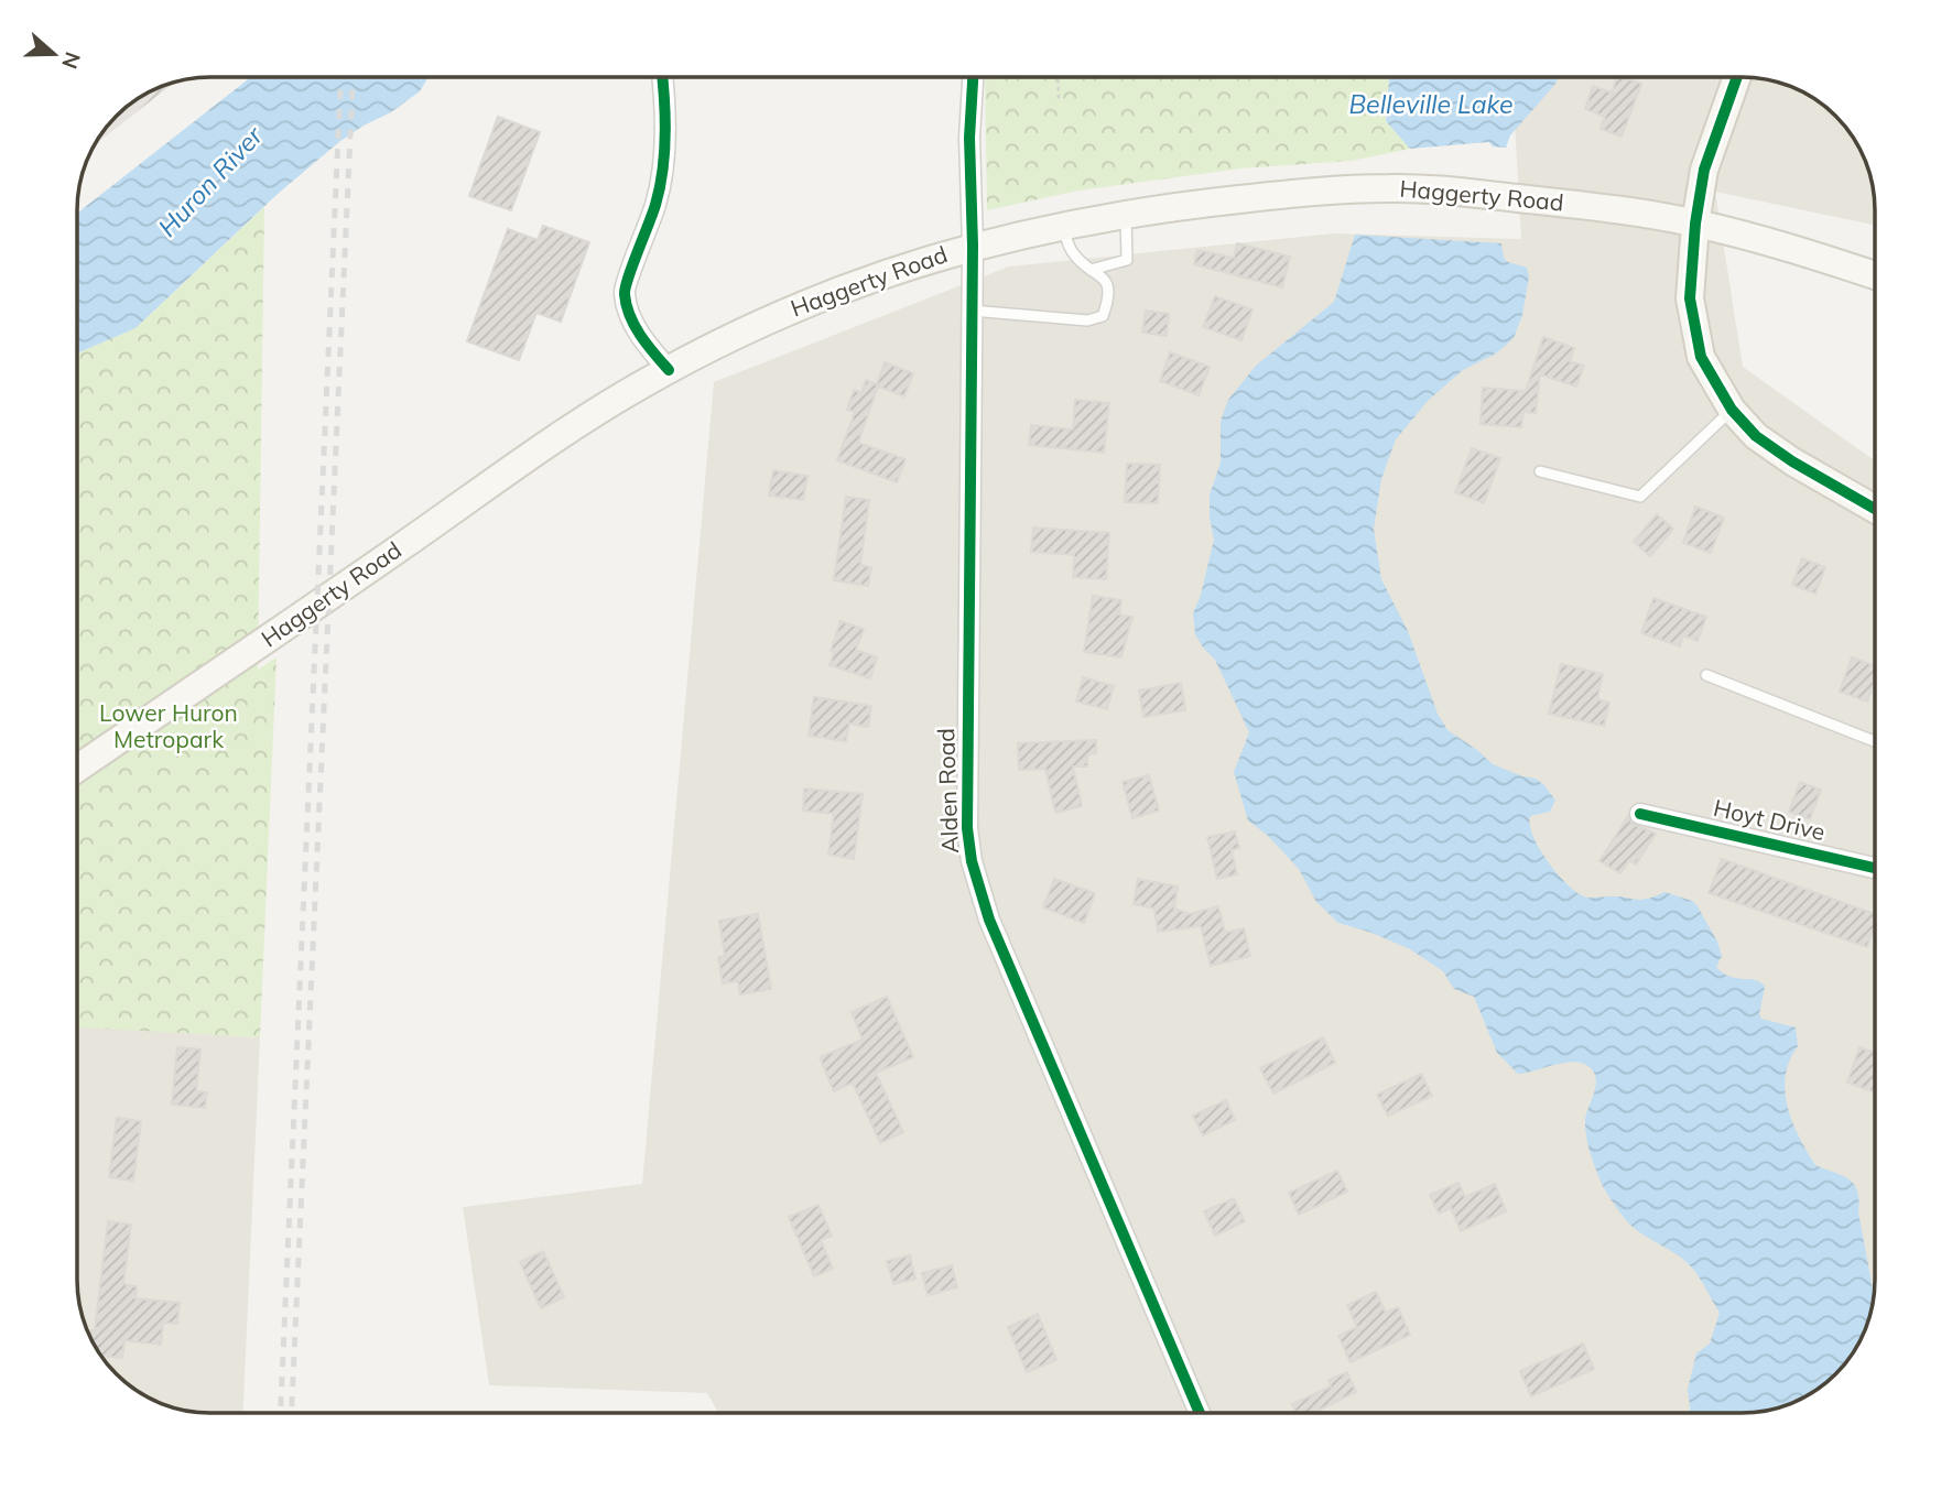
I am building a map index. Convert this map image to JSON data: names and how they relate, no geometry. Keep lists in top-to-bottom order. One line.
{"streets":{"main road":["Haggerty Road"],"street":["Alden Road","Hoyt Drive"]},"crossings":[["Haggerty Road","Alden Road"]],"water":["Belleville Lake","Huron River"],"parks":["Lower Huron Metropark"],"north":"right"}
